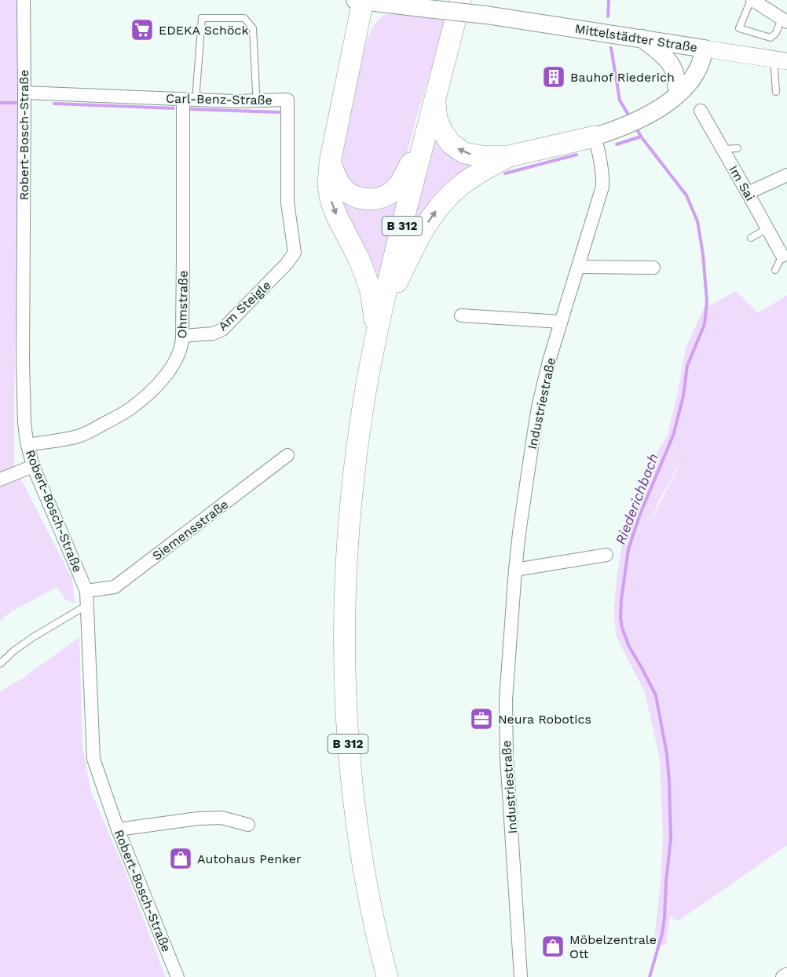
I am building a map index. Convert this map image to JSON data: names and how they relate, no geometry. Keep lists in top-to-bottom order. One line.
{"streets":{"highway":["B 312"],"main road":["Mittelstädter Straße"],"street":["Carl-Benz-Straße","Robert-Bosch-Straße","Im Sai","Ohmstraße","Am Steigle","Industriestraße","Siemensstraße"]},"crossings":[["Carl-Benz-Straße","Robert-Bosch-Straße"],["Carl-Benz-Straße","Ohmstraße"],["Carl-Benz-Straße","Am Steigle"],["Robert-Bosch-Straße","Ohmstraße"],["Robert-Bosch-Straße","Siemensstraße"],["Ohmstraße","Am Steigle"]],"water":["Riederichbach"],"places":{"supermarket":["EDEKA Schöck"],"building":["Bauhof Riederich"],"office":["Neura Robotics"],"shop":["Autohaus Penker","Möbelzentrale Ott"]}}
